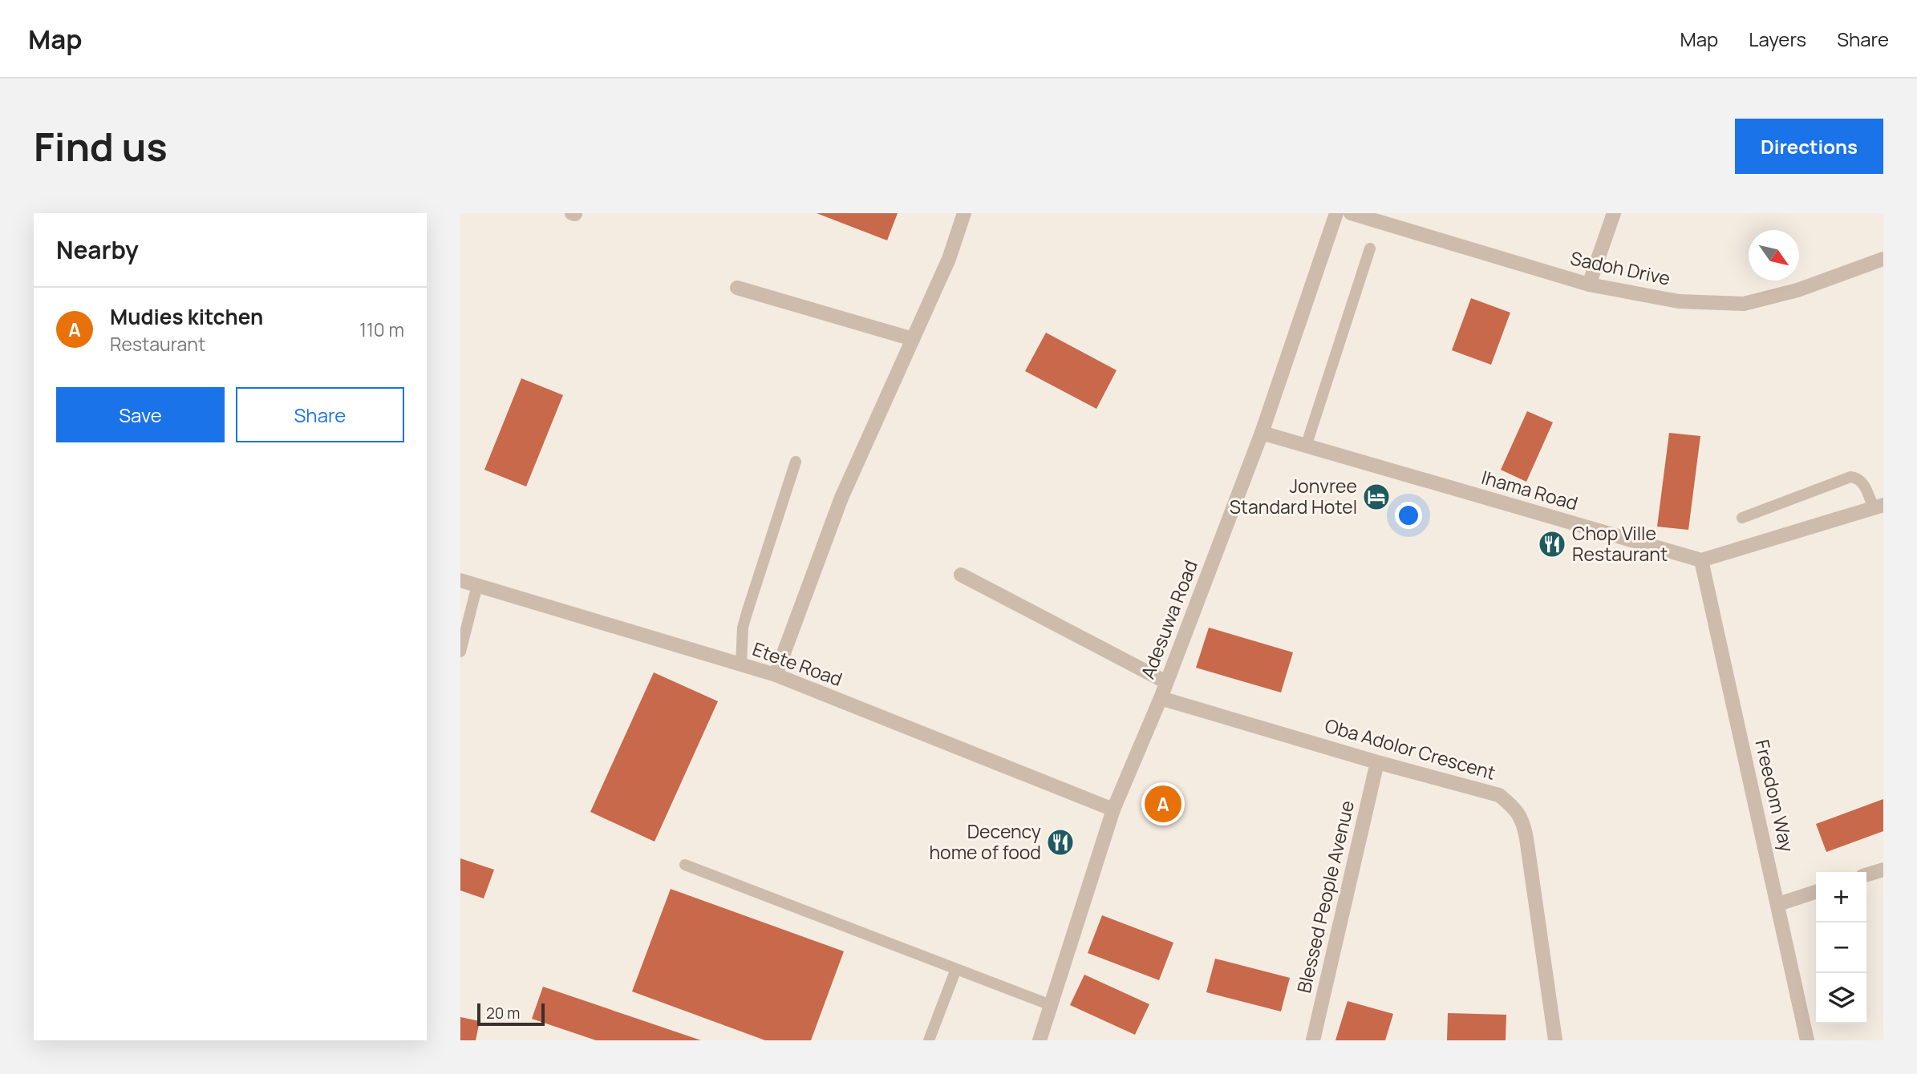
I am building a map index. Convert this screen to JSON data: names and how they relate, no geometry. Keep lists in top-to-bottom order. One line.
{"streets":{"street":["Sadoh Drive","Ihama Road","Adesuwa Road","Etete Road","Oba Adolor Crescent","Freedom Way","Blessed People Avenue"]},"crossings":[["Ihama Road","Adesuwa Road"],["Ihama Road","Freedom Way"],["Adesuwa Road","Etete Road"],["Adesuwa Road","Oba Adolor Crescent"],["Oba Adolor Crescent","Blessed People Avenue"]],"places":{"hotel":["Jonvree Standard Hotel"],"restaurant":["Chop Ville Restaurant","Decency home of food"]},"scale_bar":"20 m","north":"bottom right","page":{"header":"Map","nav":["Map","Layers","Share"],"buttons":["Directions",["Save","Share"]],"title":"Find us","heading":"Nearby","list":[{"mark":"A","name":"Mudies kitchen","note":"Restaurant","value":"110 m"}],"pins":"A","map_buttons":["+","−"],"scale":"20 m"}}
